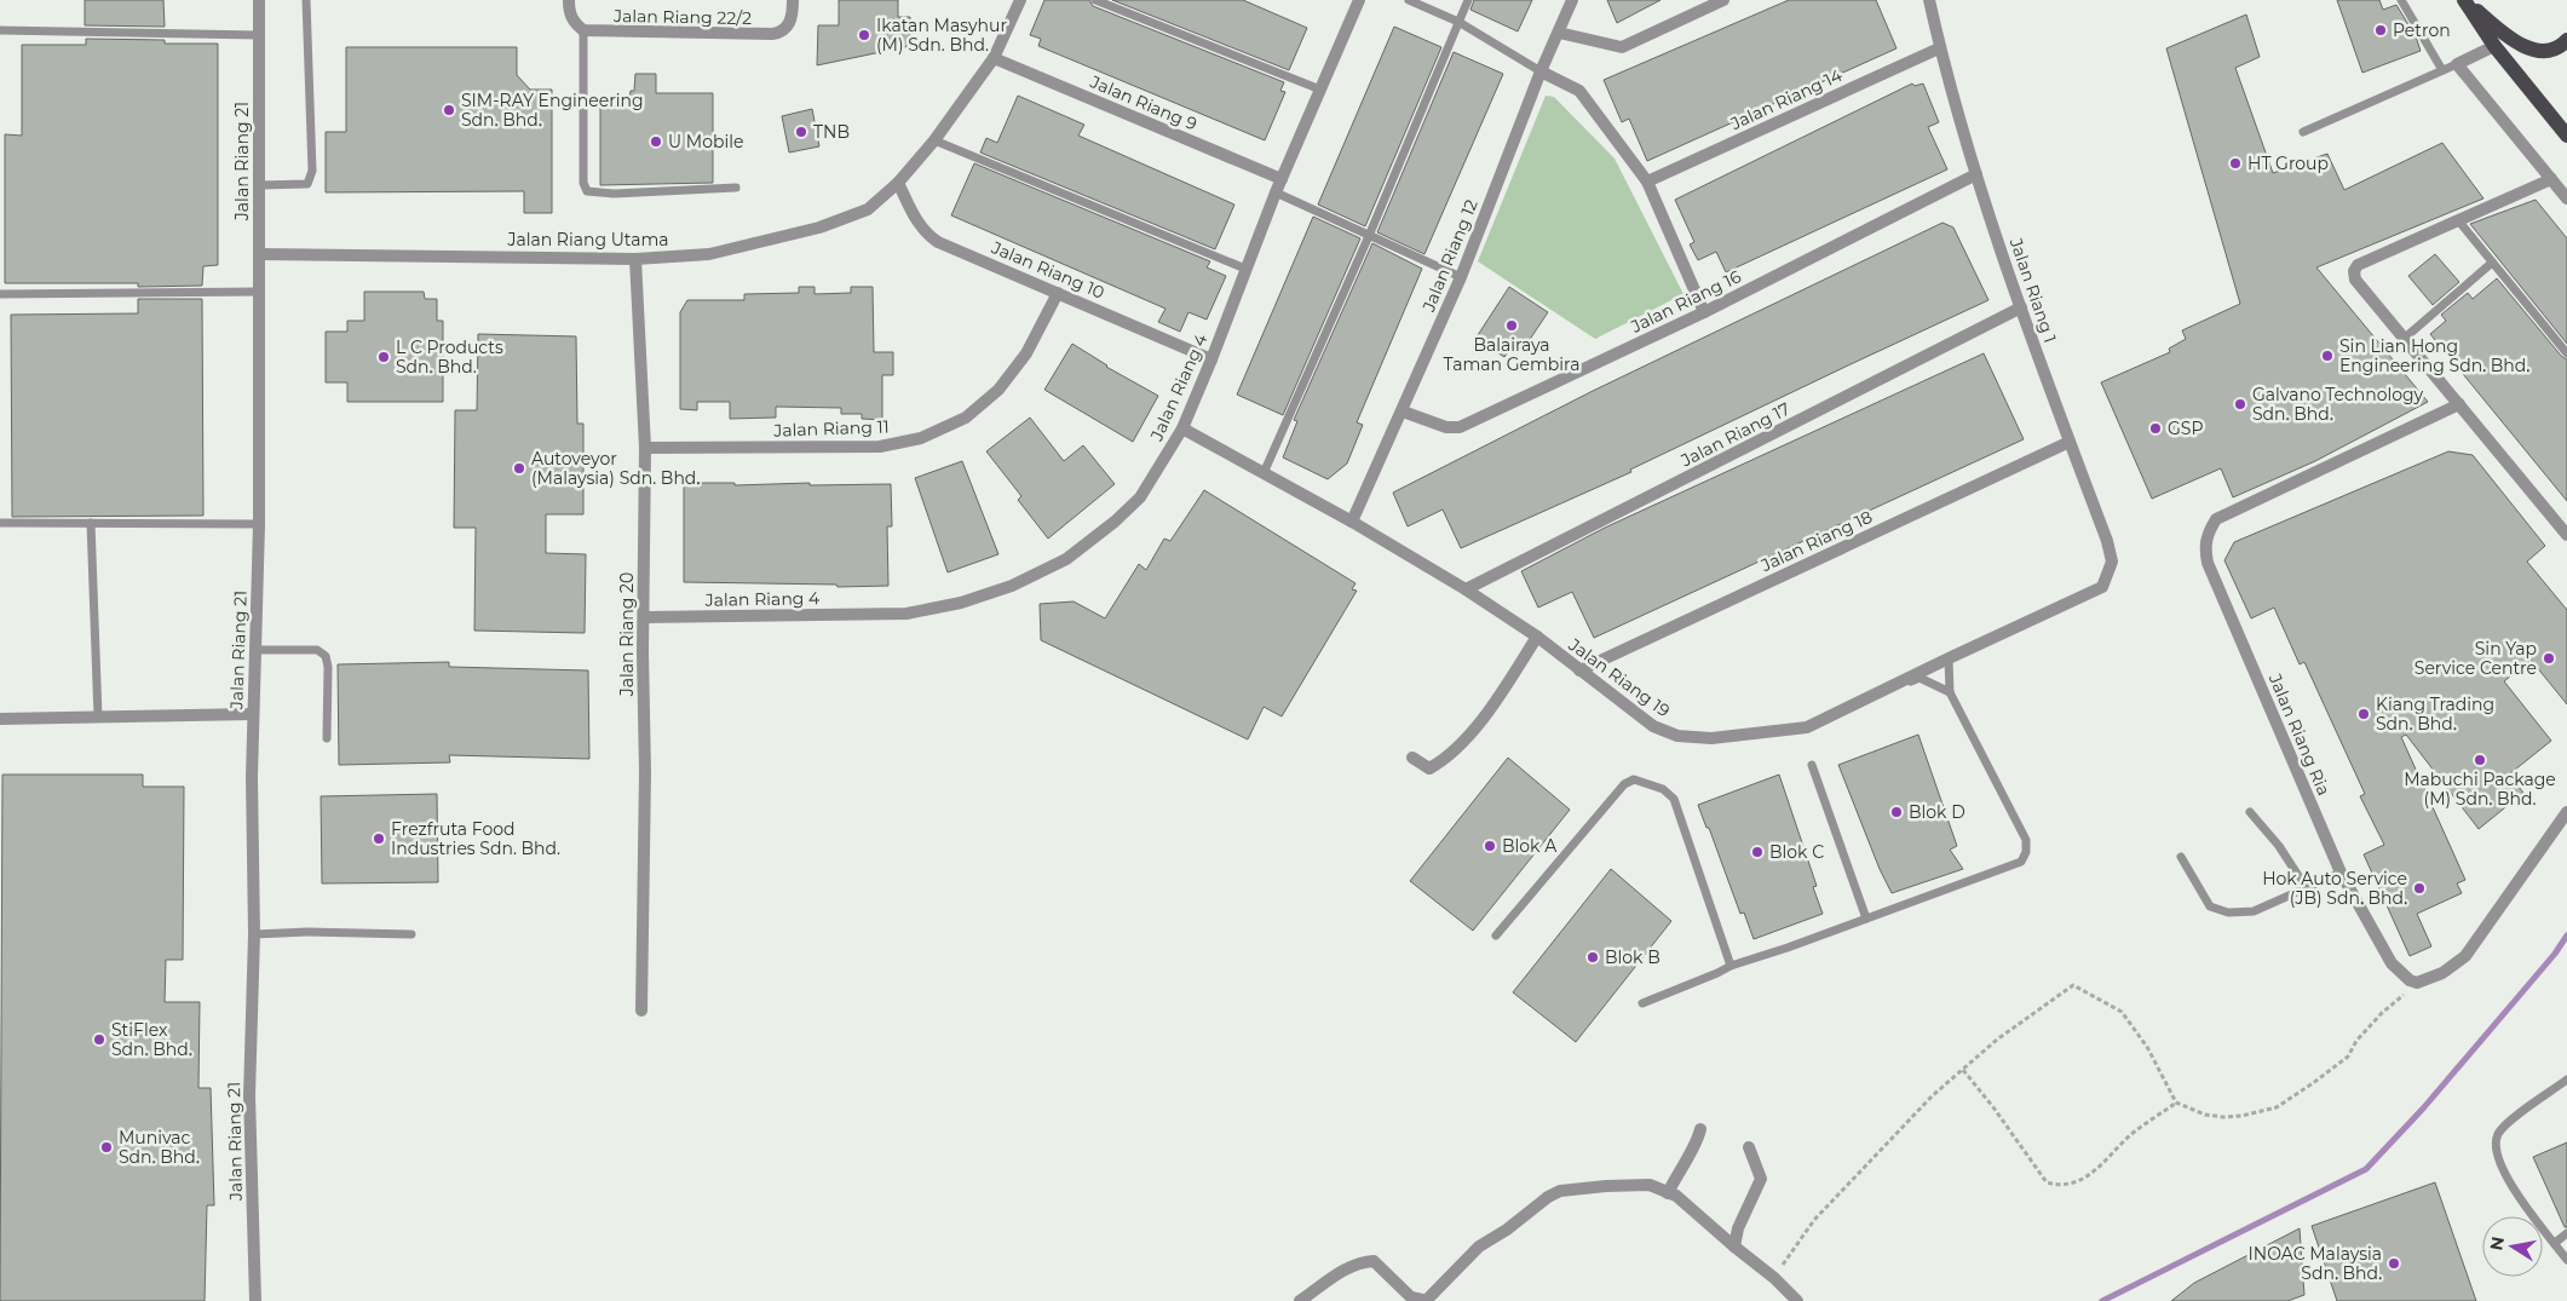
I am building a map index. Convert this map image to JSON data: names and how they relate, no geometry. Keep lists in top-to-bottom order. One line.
{"streets":{"street":["Jalan Riang 22/2","Jalan Riang 14","Jalan Riang 9","Jalan Riang 21","Jalan Riang Utama","Jalan Riang 12","Jalan Riang 10","Jalan Riang 1","Jalan Riang 16","Jalan Riang 4","Jalan Riang 11","Jalan Riang 17","Jalan Riang 18","Jalan Riang 20","Jalan Riang 19","Jalan Riang Ria"]},"crossings":[["Jalan Riang 14","Jalan Riang 1"],["Jalan Riang 9","Jalan Riang Utama"],["Jalan Riang 9","Jalan Riang 4"],["Jalan Riang 21","Jalan Riang Utama"],["Jalan Riang Utama","Jalan Riang 10"],["Jalan Riang Utama","Jalan Riang 20"],["Jalan Riang 12","Jalan Riang 16"],["Jalan Riang 12","Jalan Riang 19"],["Jalan Riang 10","Jalan Riang 4"],["Jalan Riang 10","Jalan Riang 11"],["Jalan Riang 1","Jalan Riang 16"],["Jalan Riang 1","Jalan Riang 17"],["Jalan Riang 1","Jalan Riang 18"],["Jalan Riang 1","Jalan Riang 19"],["Jalan Riang 4","Jalan Riang 20"],["Jalan Riang 4","Jalan Riang 19"],["Jalan Riang 11","Jalan Riang 20"],["Jalan Riang 17","Jalan Riang 19"],["Jalan Riang 18","Jalan Riang 19"]],"places":["Petron","Ikatan Masyhur (M) Sdn. Bhd.","SIM-RAY Engineering Sdn. Bhd.","TNB","U Mobile","HT Group","Balairaya Taman Gembira","Sin Lian Hong Engineering Sdn. Bhd.","L C Products Sdn. Bhd.","Galvano Technology Sdn. Bhd.","GSP","Autoveyor (Malaysia) Sdn. Bhd.","Sin Yap Service Centre","Kiang Trading Sdn. Bhd.","Mabuchi Package (M) Sdn. Bhd.","Blok D","Frezfruta Food Industries Sdn. Bhd.","Blok A","Blok C","Hok Auto Service (JB) Sdn. Bhd.","Blok B","StiFlex Sdn. Bhd.","Munivac Sdn. Bhd.","INOAC Malaysia Sdn. Bhd."],"north":"left"}
